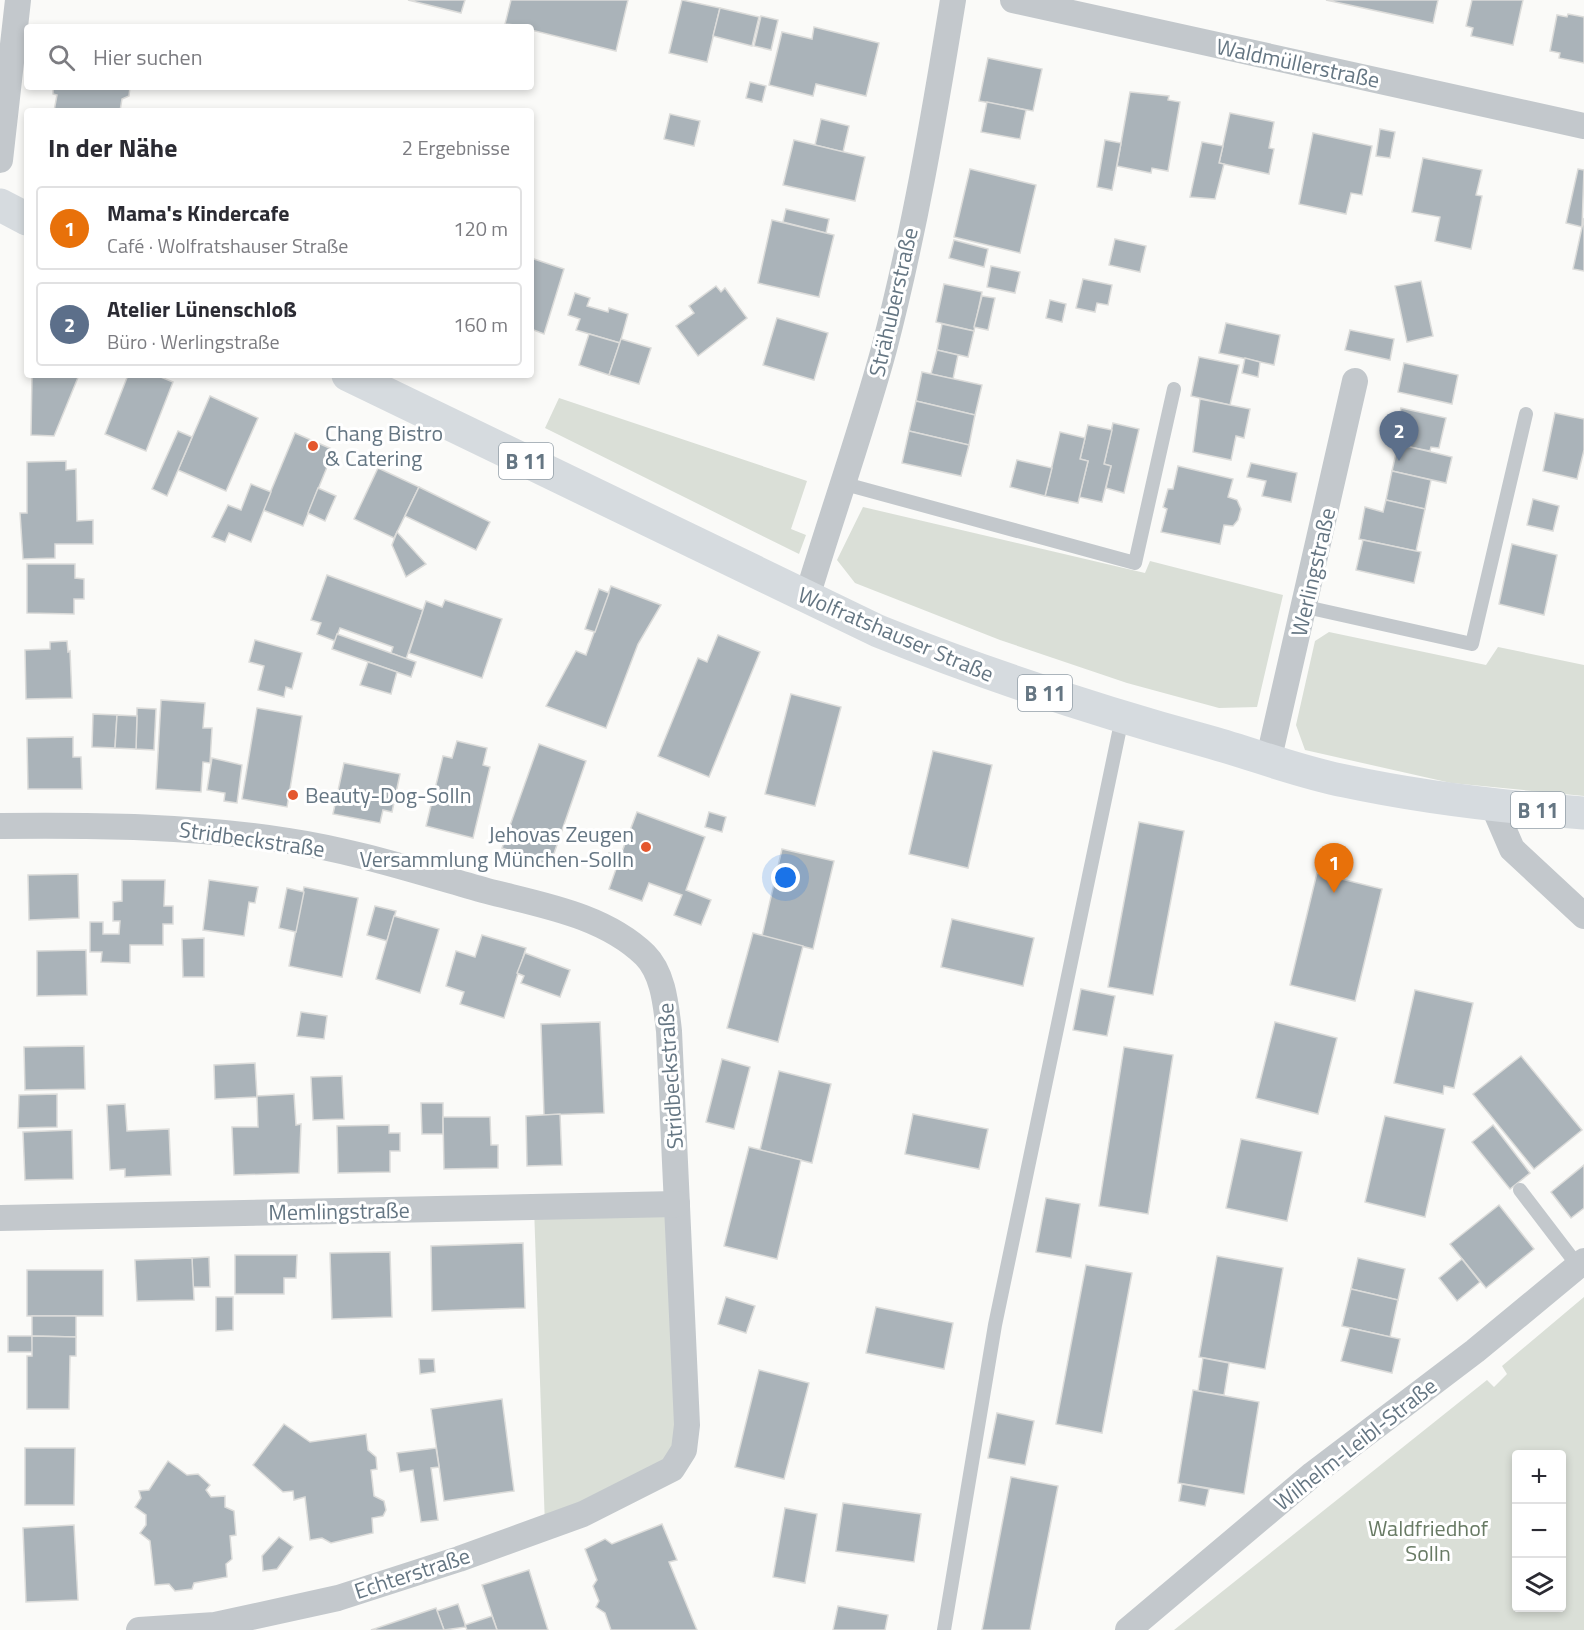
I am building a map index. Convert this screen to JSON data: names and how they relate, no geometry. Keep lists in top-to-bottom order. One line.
{"streets":{"main road":["B 11","Wolfratshauser Straße"],"street":["Waldmüllerstraße","Strähuberstraße","Werlingstraße","Stridbeckstraße","Memlingstraße","Wilhelm-Leibl-Straße","Echterstraße"]},"crossings":[["Strähuberstraße","Wolfratshauser Straße"],["Werlingstraße","Wolfratshauser Straße"],["Stridbeckstraße","Memlingstraße"],["Stridbeckstraße","Echterstraße"]],"parks":["Waldfriedhof Solln"],"places":["Chang Bistro & Catering","Beauty-Dog-Solln","Jehovas Zeugen Versammlung München-Solln"],"page":{"search":"Hier suchen","heading":["In der Nähe","2 Ergebnisse"],"list":[{"mark":"1","name":"Mama's Kindercafe","note":"Café · Wolfratshauser Straße","value":"120 m"},{"mark":"2","name":"Atelier Lünenschloß","note":"Büro · Werlingstraße","value":"160 m"}],"pins":["2","1"],"map_buttons":["+","−"]}}
